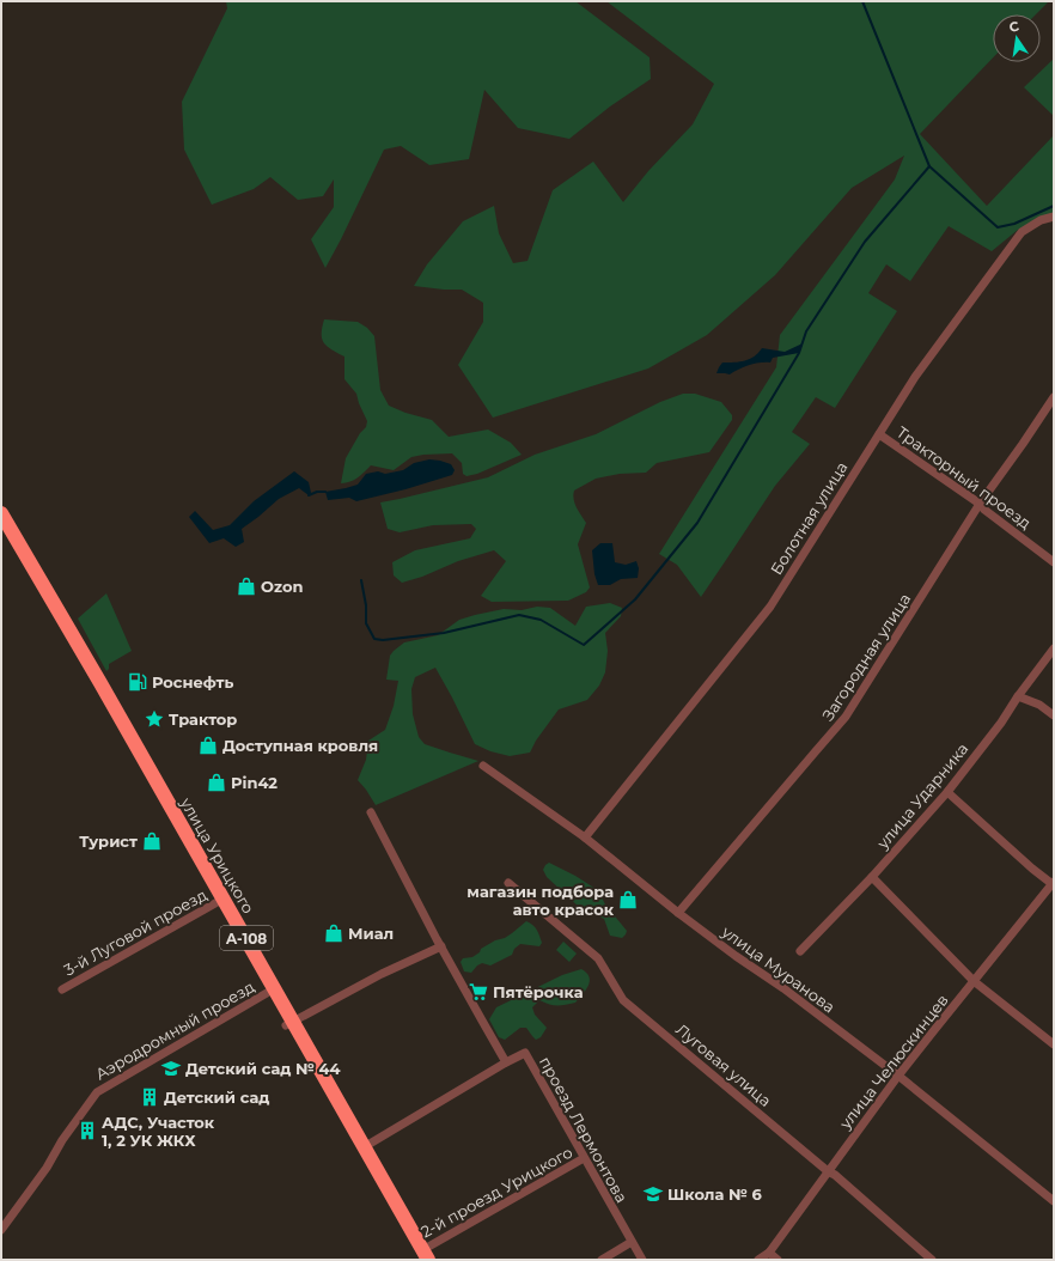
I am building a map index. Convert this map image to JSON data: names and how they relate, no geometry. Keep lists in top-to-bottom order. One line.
{"streets":{"highway":["улица Урицкого","А-108"],"street":["Тракторный проезд","Болотная улица","Загородная улица","улица Ударника","3-й Луговой проезд","улица Муранова","Аэродромный проезд","улица Челюскинцев","Луговая улица","проезд Лермонтова","2-й проезд Урицкого"]},"crossings":[["Тракторный проезд","Болотная улица"],["Тракторный проезд","Загородная улица"],["Болотная улица","улица Муранова"],["Загородная улица","улица Муранова"],["улица Урицкого","3-й Луговой проезд"],["улица Урицкого","А-108"],["улица Урицкого","Аэродромный проезд"],["улица Урицкого","2-й проезд Урицкого"],["улица Муранова","улица Челюскинцев"],["улица Челюскинцев","Луговая улица"],["проезд Лермонтова","2-й проезд Урицкого"]],"places":{"shop":["Ozon","Доступная кровля","Pin42","Турист","магазин подбора авто красок","Миал"],"fuel station":["Роснефть"],"place":["Трактор"],"supermarket":["Пятёрочка"],"school or university":["Детский сад № 44","Школа № 6"],"building":["Детский сад","АДС, Участок 1, 2 УК ЖКХ"]},"north":"top"}
